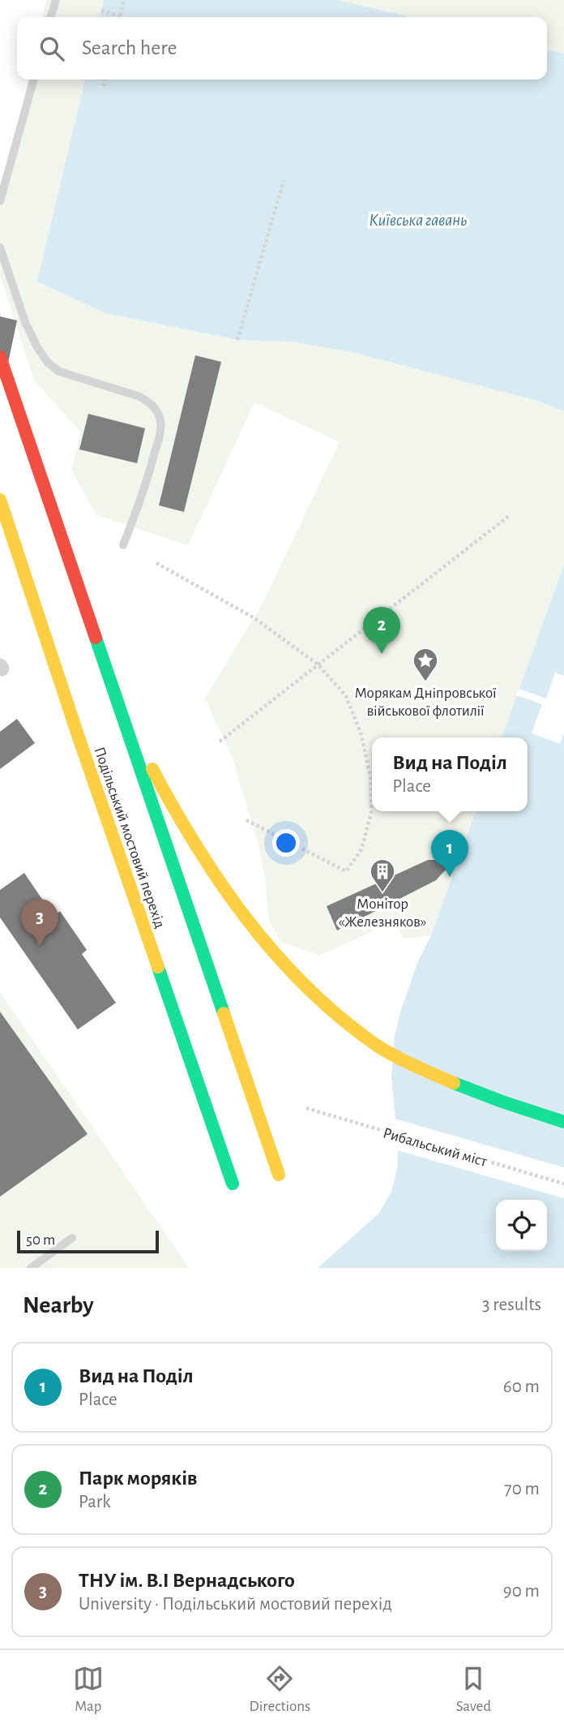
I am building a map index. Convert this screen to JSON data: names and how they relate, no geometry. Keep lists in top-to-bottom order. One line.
{"streets":{"main road":["Подільський мостовий перехід"],"path":["Рибальський міст"]},"water":["Київська гавань"],"places":{"place":["Морякам Дніпровської військової флотилії"],"building":["Монітор «Железняков»"]},"scale_bar":"50 m","page":{"search":"Search here","pins":["2","1","3"],"popup":["Вид на Поділ","Place"],"scale":"50 m","heading":["Nearby","3 results"],"list":[{"mark":"1","name":"Вид на Поділ","note":"Place","value":"60 m"},{"mark":"2","name":"Парк моряків","note":"Park","value":"70 m"},{"mark":"3","name":"ТНУ ім. В.І Вернадського","note":"University · Подільський мостовий перехід","value":"90 m"}],"nav":["Map","Directions","Saved"]}}
